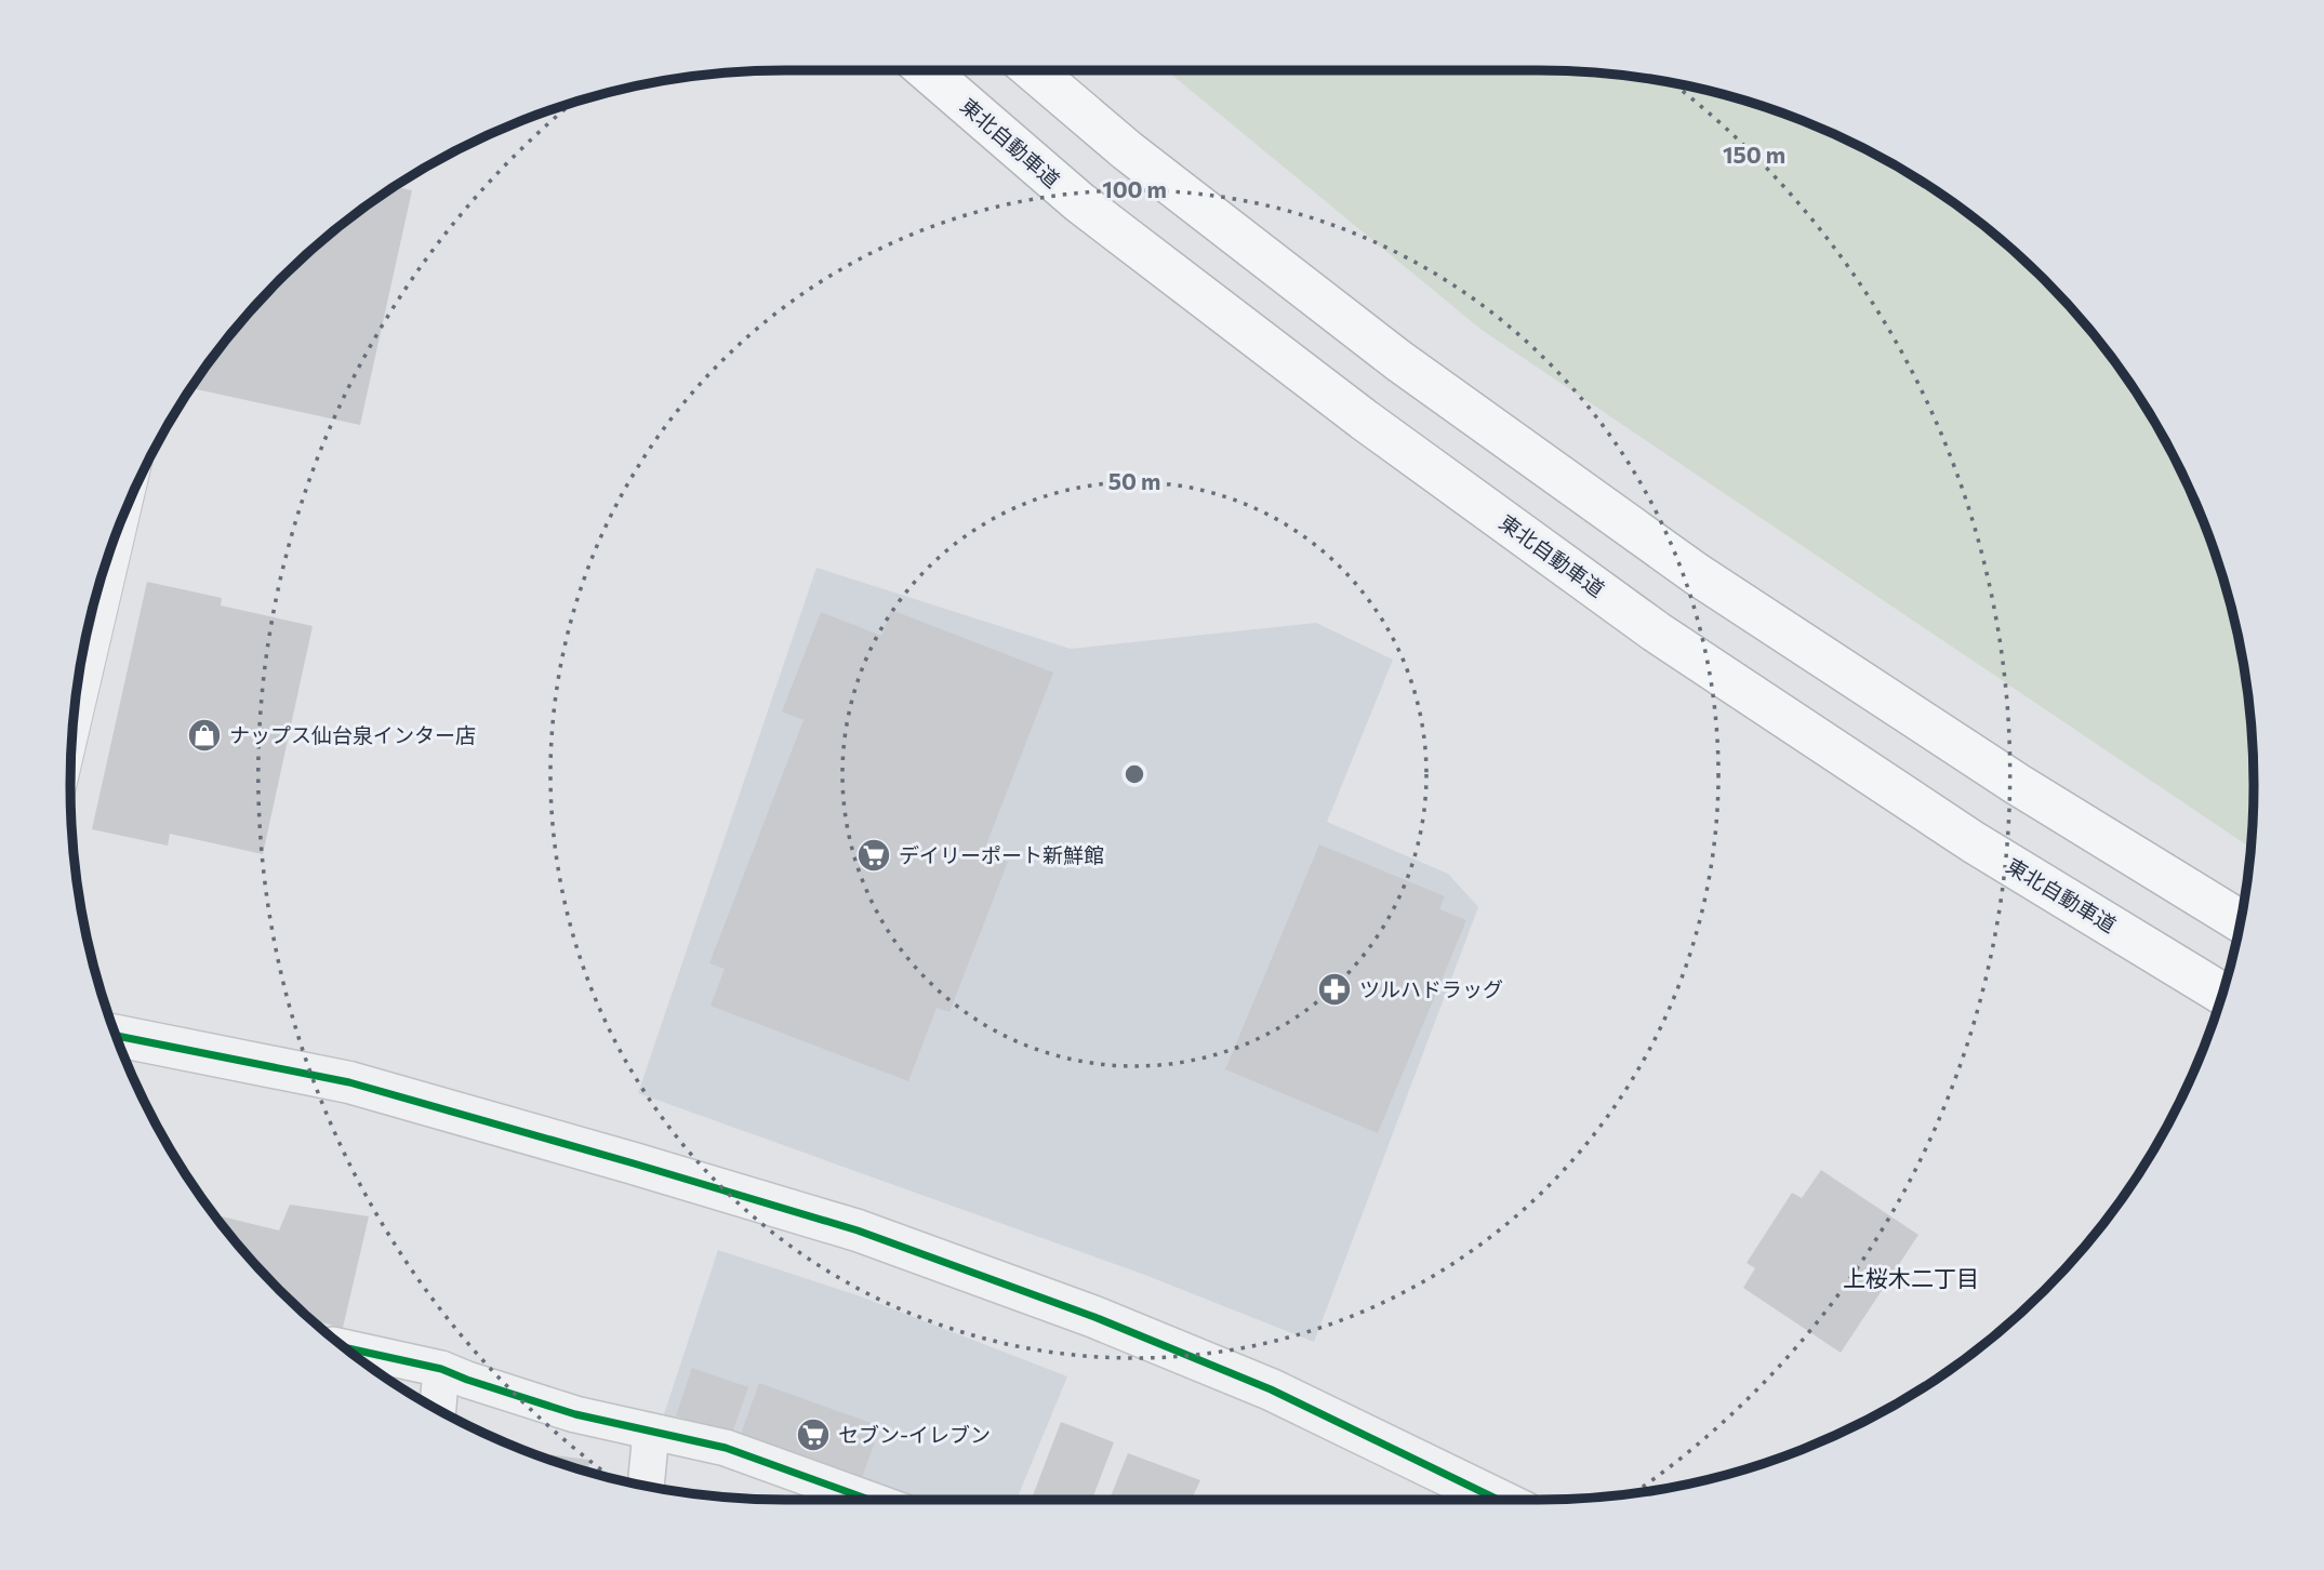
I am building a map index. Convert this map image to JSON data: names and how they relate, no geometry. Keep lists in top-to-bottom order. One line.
{"streets":{"highway":["東北自動車道"]},"districts":["上桜木二丁目"],"places":{"shop":["ナップス仙台泉インター店"],"supermarket":["デイリーポート新鮮館","セブン-イレブン"],"pharmacy":["ツルハドラッグ"]},"rings":["150 m","100 m","50 m"]}
